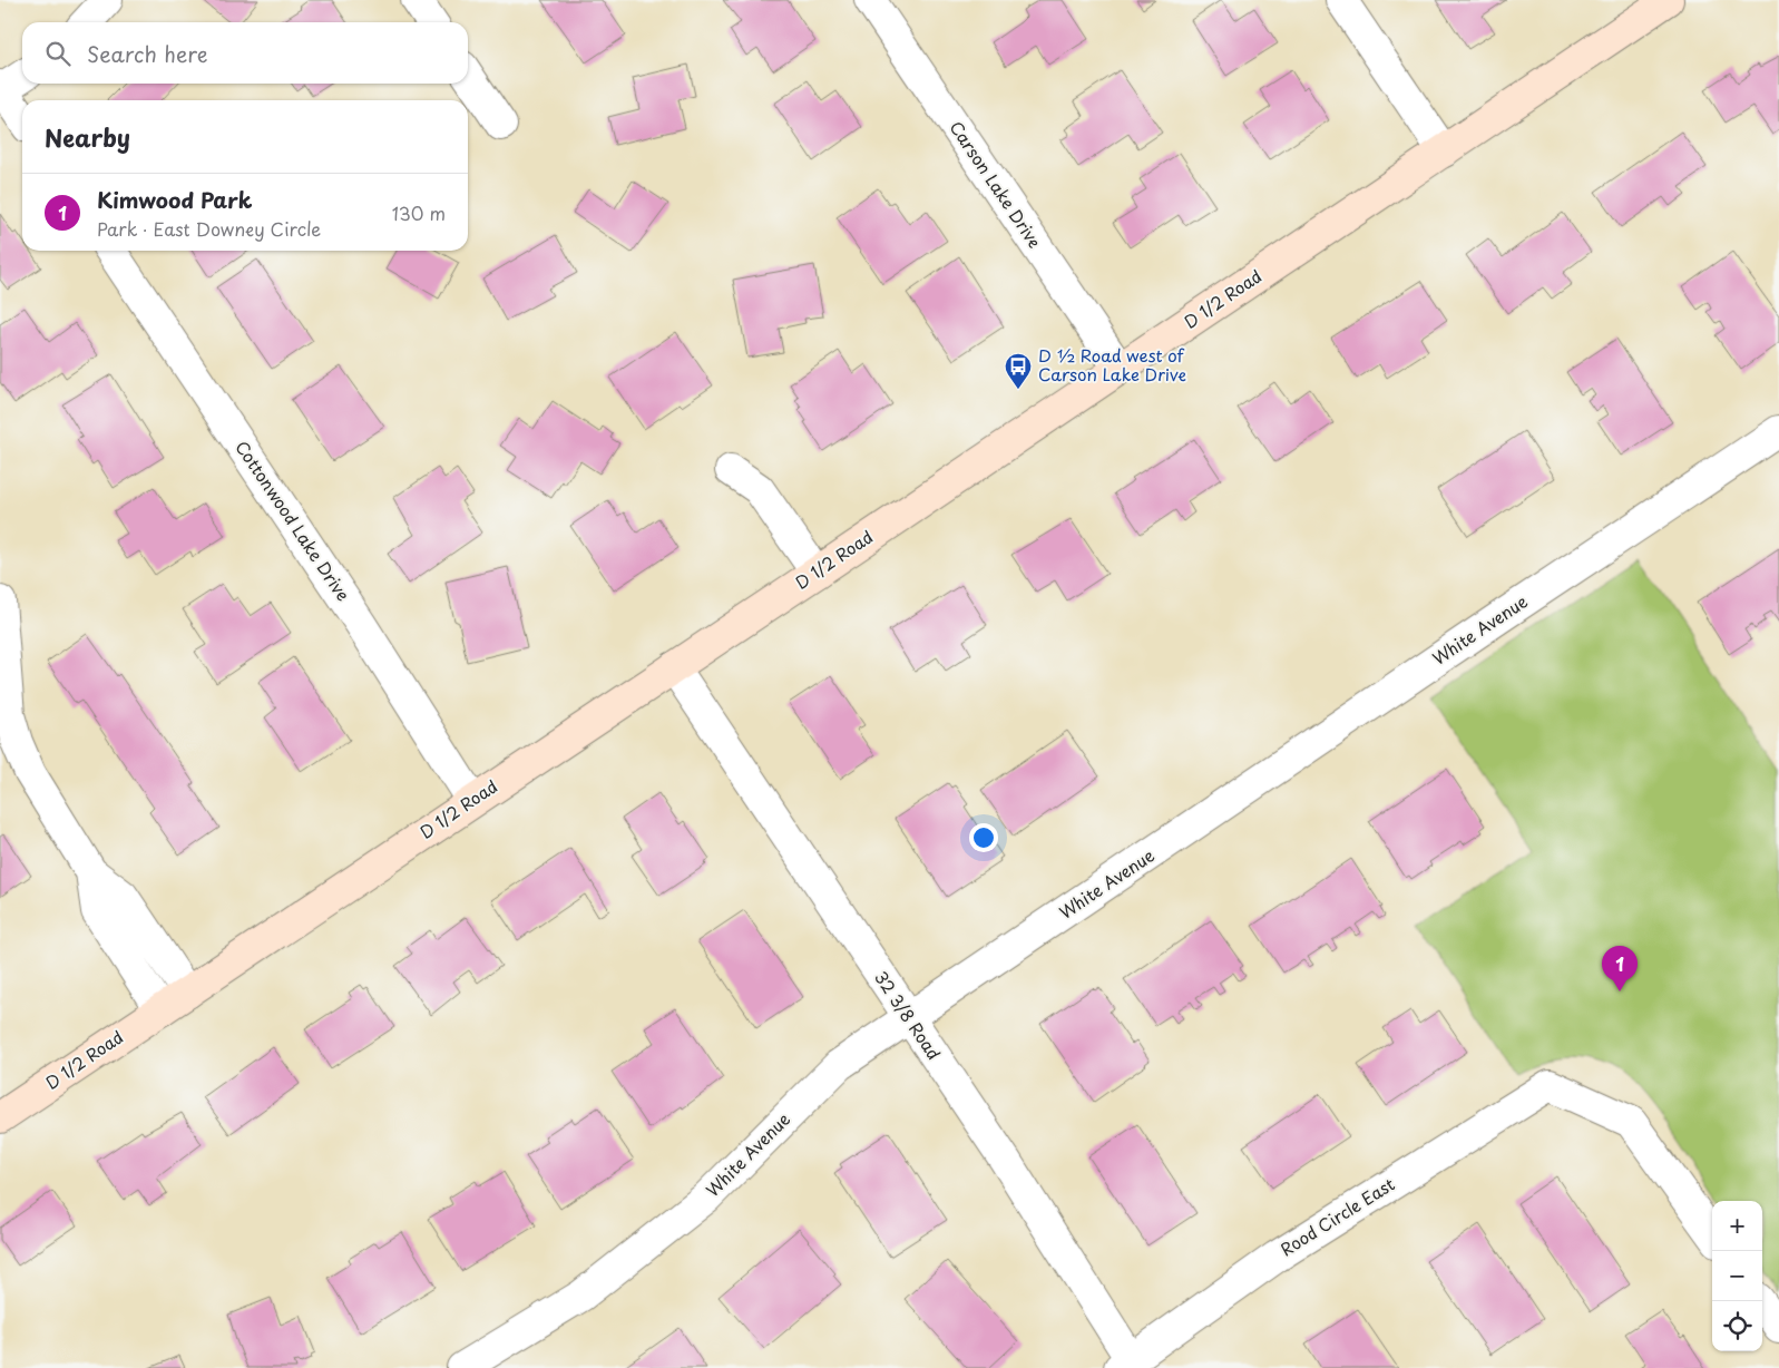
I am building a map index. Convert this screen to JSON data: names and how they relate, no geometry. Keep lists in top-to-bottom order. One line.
{"streets":{"main road":["D 1/2 Road"],"street":["Carson Lake Drive","Cottonwood Lake Drive","White Avenue","32 3/8 Road","Rood Circle East"]},"crossings":[["Carson Lake Drive","D 1/2 Road"],["D 1/2 Road","Cottonwood Lake Drive"],["D 1/2 Road","32 3/8 Road"],["White Avenue","32 3/8 Road"],["32 3/8 Road","Rood Circle East"]],"places":{"bus stop":["D ½ Road west of Carson Lake Drive"]},"page":{"search":"Search here","heading":"Nearby","list":[{"mark":"1","name":"Kimwood Park","note":"Park · East Downey Circle","value":"130 m"}],"pins":"1","map_buttons":["+","−"]}}
